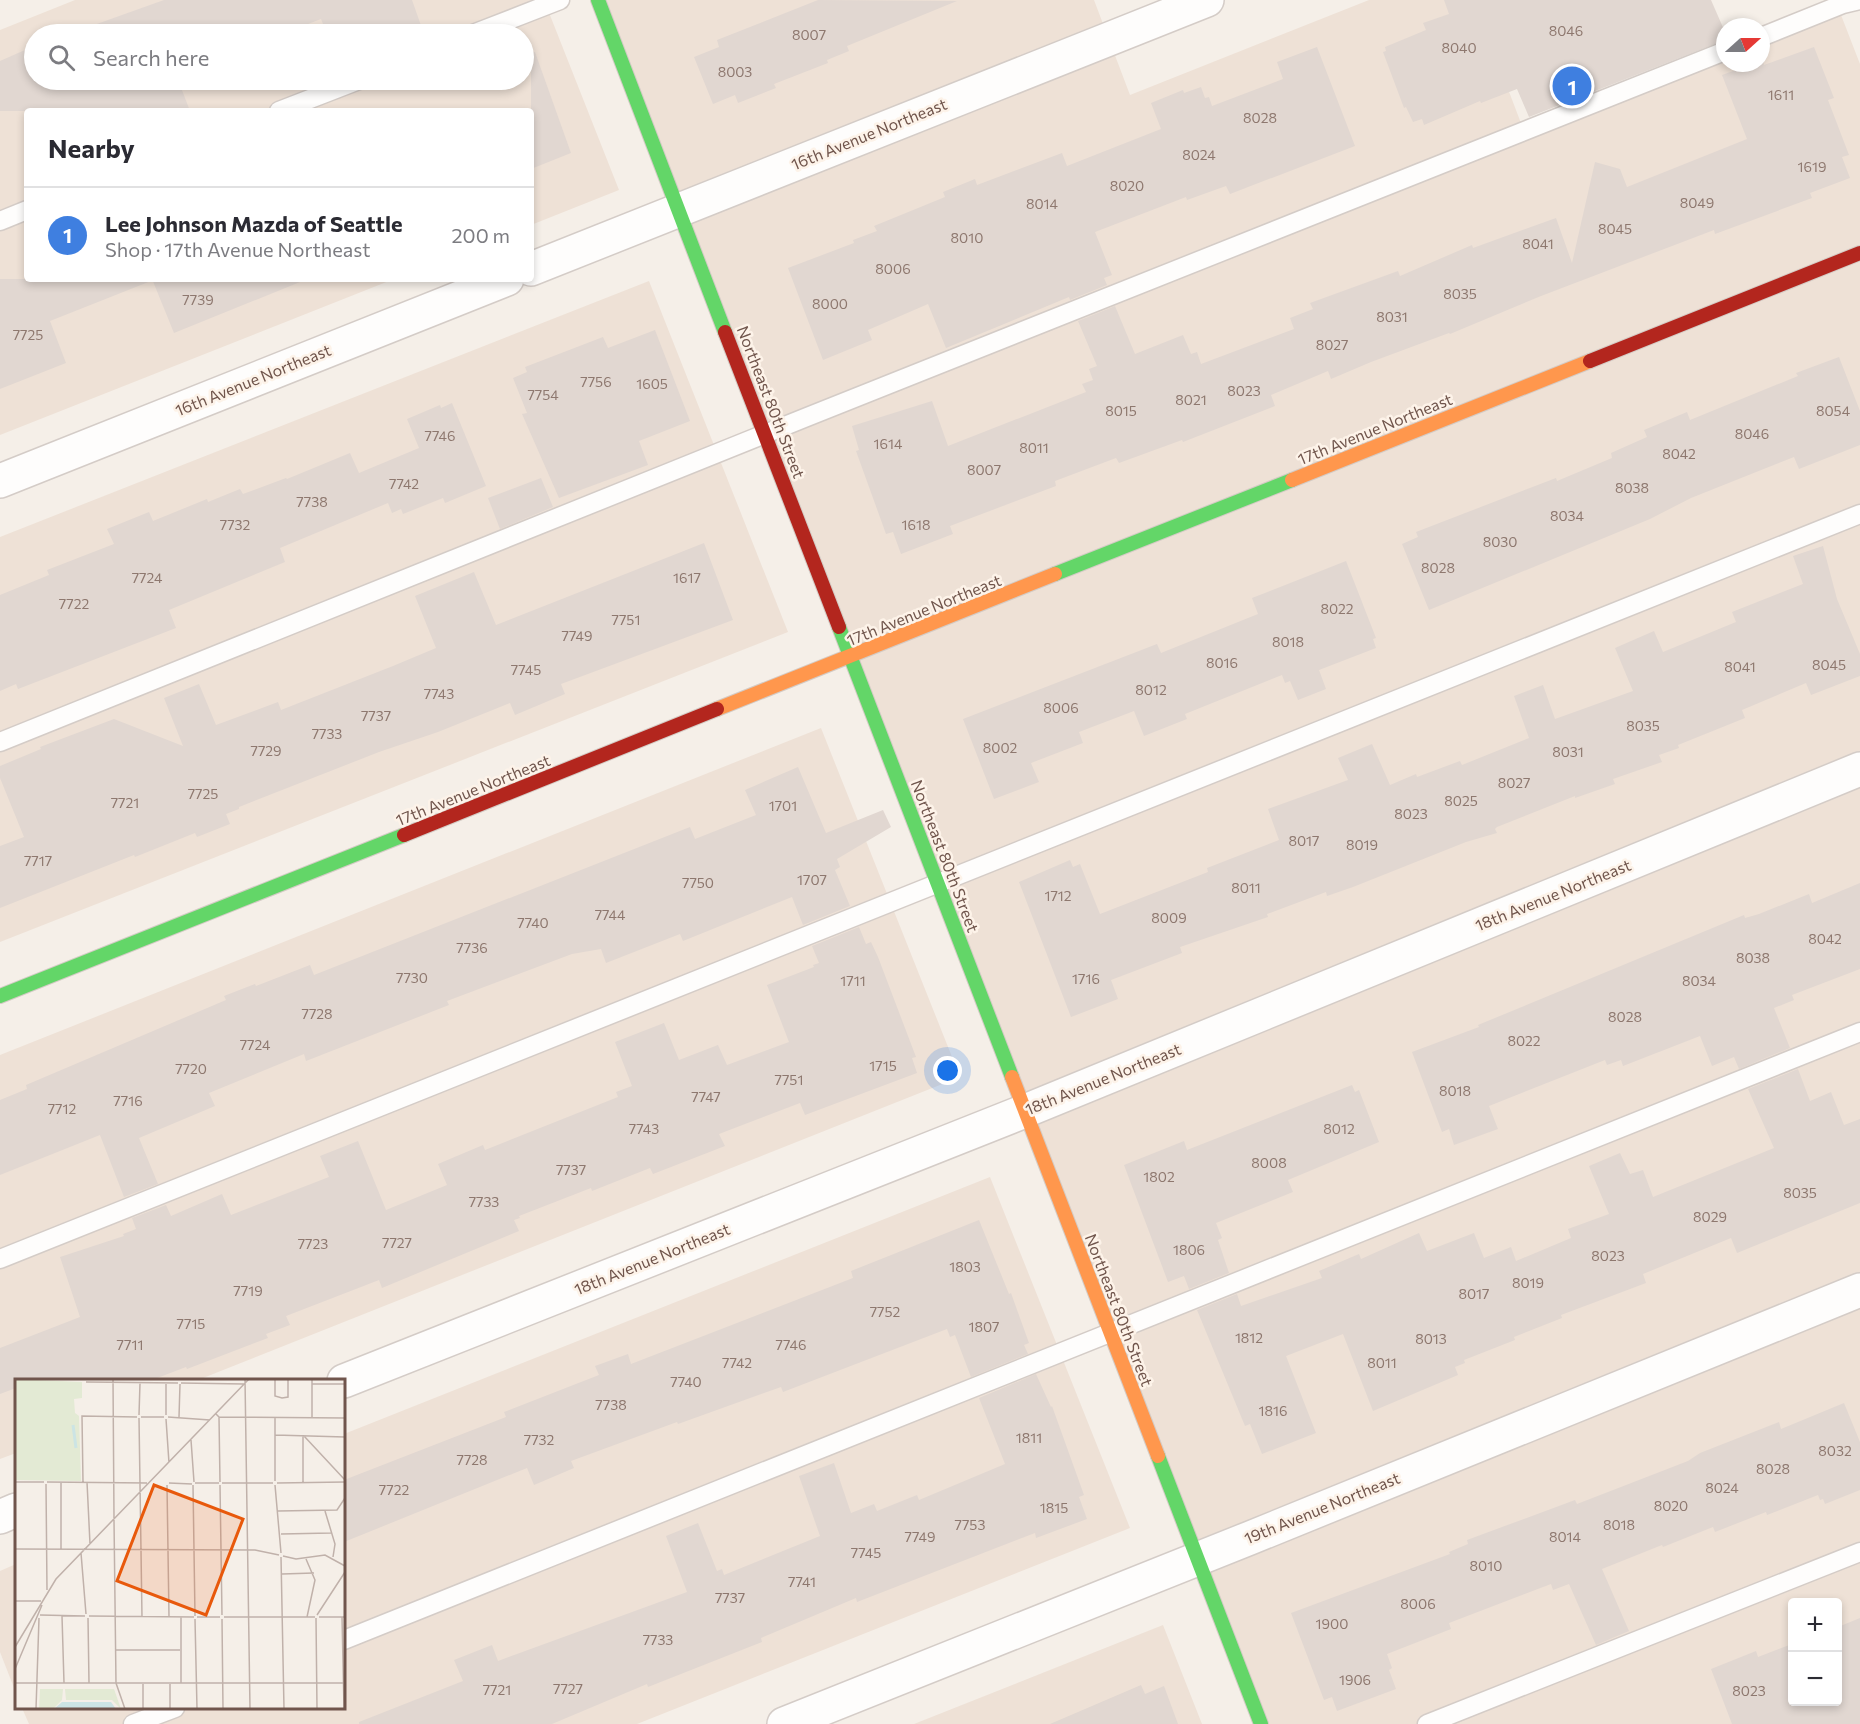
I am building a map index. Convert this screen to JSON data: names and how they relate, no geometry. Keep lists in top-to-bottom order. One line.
{"streets":{"street":["16th Avenue Northeast","Northeast 80th Street","17th Avenue Northeast","18th Avenue Northeast","19th Avenue Northeast"]},"crossings":[["16th Avenue Northeast","Northeast 80th Street"],["Northeast 80th Street","17th Avenue Northeast"],["Northeast 80th Street","18th Avenue Northeast"],["Northeast 80th Street","19th Avenue Northeast"]],"house_numbers":["8046","8007","8040","8003","1611","8028","8024","1619","8020","8049","8014","8045","8010","8041","8006","8035","7739","8000","8031","7725","8027","7756","1605","8023","7754","8021","8015","8054","8046","7746","1614","8011","8042","8007","7742","8038","7738","8034","7732","1618","8030","8028","7724","1617","7722","8022","7751","7749","8018","8016","8045","8041","7745","8012","7743","8006","7737","8035","7733","8002","7729","8031","8027","7725","8025","7721","1701","8023","8017","8019","7717","1707","7750","8011","1712","7744","8009","7740","8042","7736","8038","7730","1716","1711","8034","7728","8028","8022","7724","1715","7720","7751","8018","7747","7716","7712","7743","8012","8008","7737","1802","8035","7733","8029","7727","7723","1806","8023","1803","8019","7719","8017","7752","7715","1807","1812","8013","7711","7746","7742","8011","7740","7738","1816","1811","7732","8032","7728","8028","8024","7722","8020","1815","7753","8018","7749","8014","7745","8010","7741","7737","8006","1900","7733","1906","7727","7721","8023"],"north":"right","page":{"search":"Search here","pins":"1","heading":"Nearby","list":[{"mark":"1","name":"Lee Johnson Mazda of Seattle","note":"Shop · 17th Avenue Northeast","value":"200 m"}],"map_buttons":["+","−"]}}
